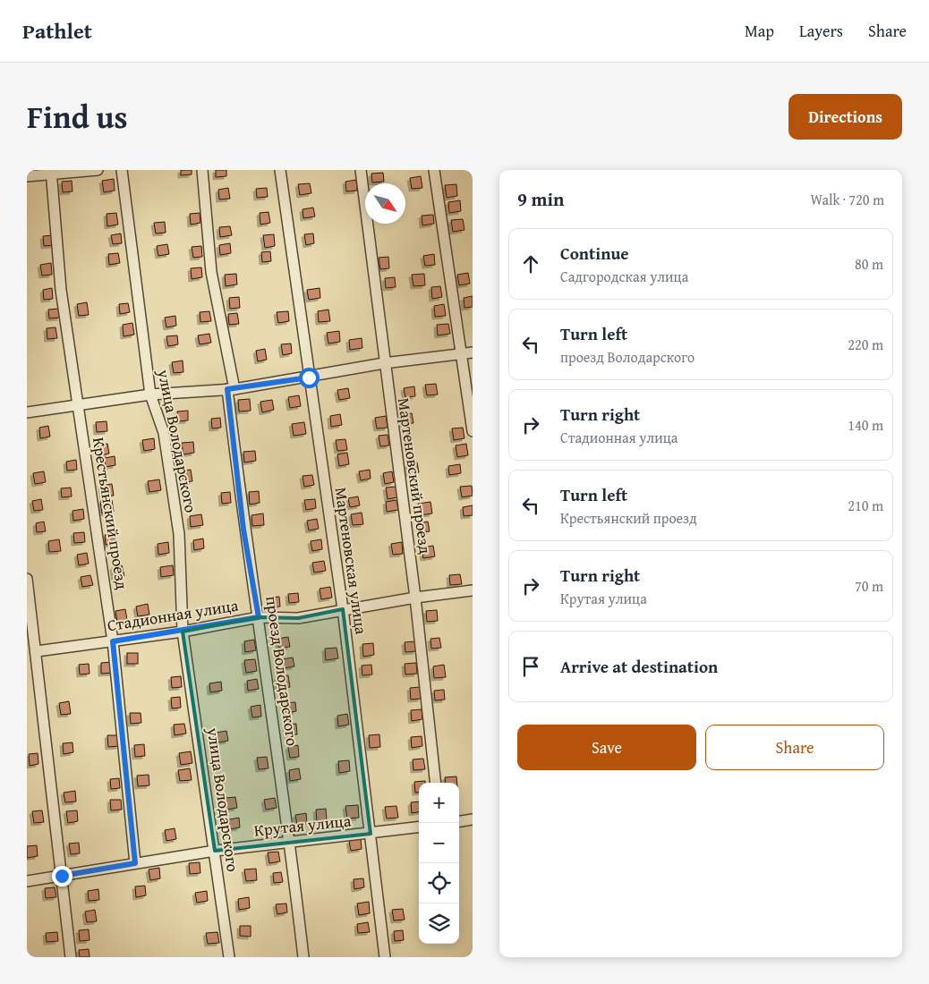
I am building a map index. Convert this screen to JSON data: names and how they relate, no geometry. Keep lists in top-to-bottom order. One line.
{"streets":{"street":["улица Володарского","Мартеновский проезд","Крестьянский проезд","Мартеновская улица","Стадионная улица","проезд Володарского","Крутая улица"]},"crossings":[["улица Володарского","Стадионная улица"],["улица Володарского","Крутая улица"],["Мартеновский проезд","Стадионная улица"],["Крестьянский проезд","Стадионная улица"],["Крестьянский проезд","Крутая улица"],["Мартеновская улица","Стадионная улица"],["Мартеновская улица","Крутая улица"],["Стадионная улица","проезд Володарского"],["проезд Володарского","Крутая улица"]],"north":"bottom right","page":{"header":"Pathlet","nav":["Map","Layers","Share"],"title":"Find us","buttons":["Directions",["Save","Share"]],"heading":["9 min","Walk · 720 m"],"list":[["Continue","Садгородская улица","80 m"],["Turn left","проезд Володарского","220 m"],["Turn right","Стадионная улица","140 m"],["Turn left","Крестьянский проезд","210 m"],["Turn right","Крутая улица","70 m"],"Arrive at destination"],"map_buttons":["+","−"]}}
